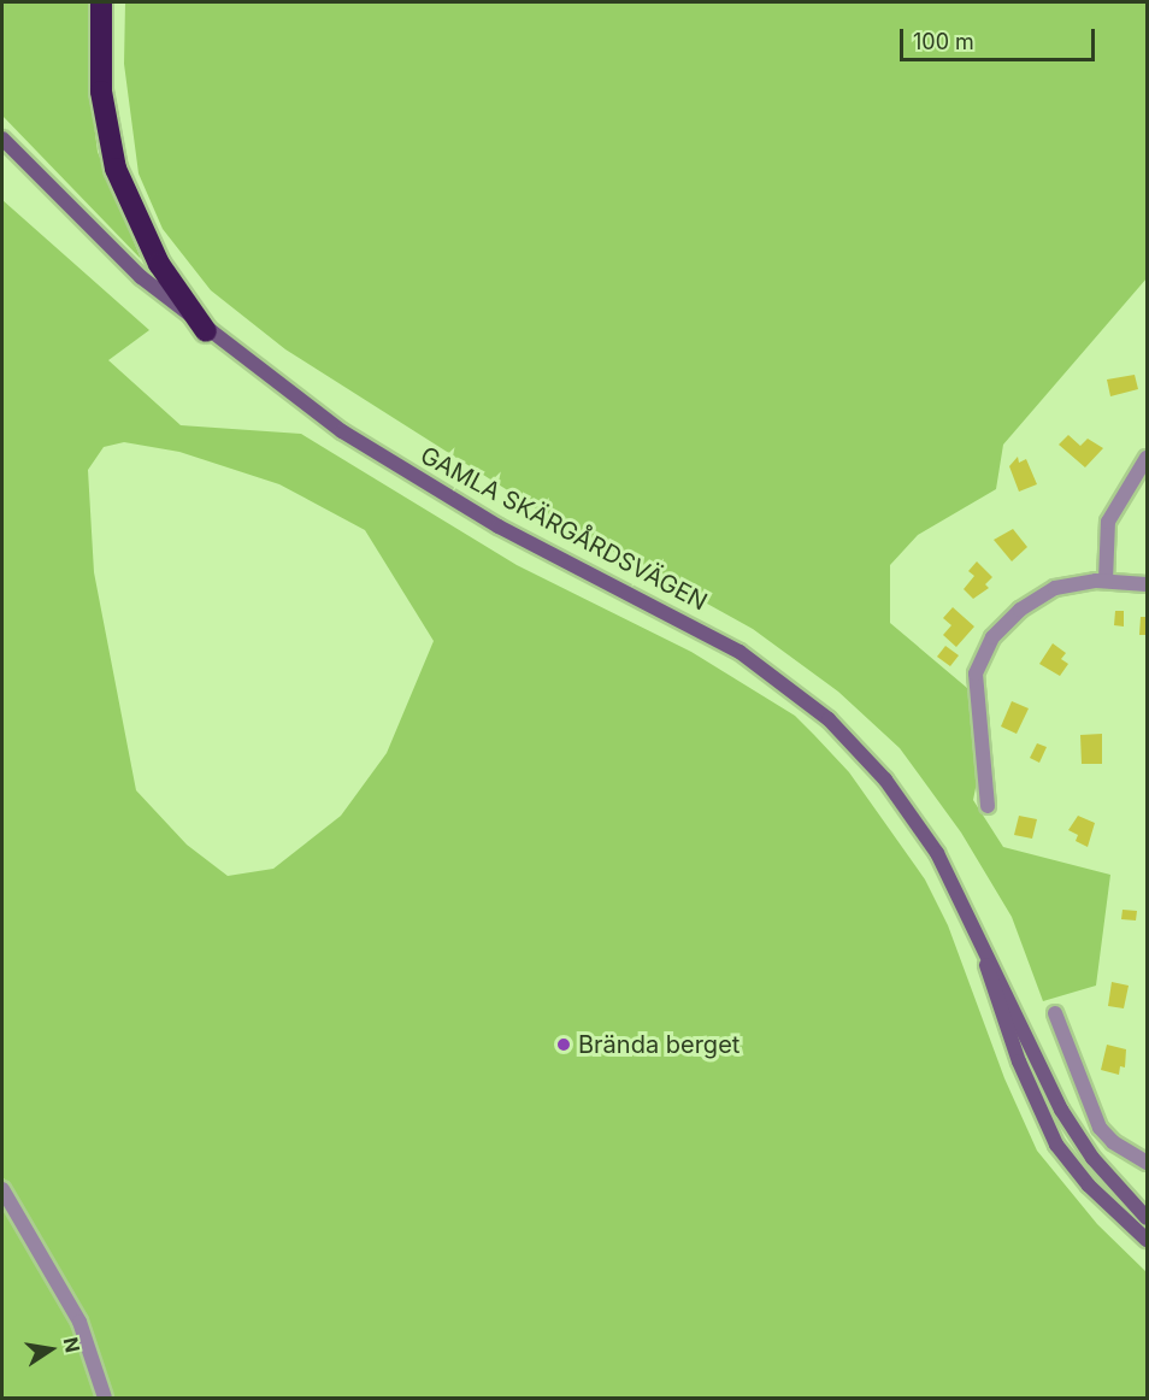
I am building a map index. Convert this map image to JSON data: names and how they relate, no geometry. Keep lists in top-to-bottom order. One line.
{"streets":{"main road":["GAMLA SKÄRGÅRDSVÄGEN"]},"places":["Brända berget"],"scale_bar":"100 m","north":"right"}
